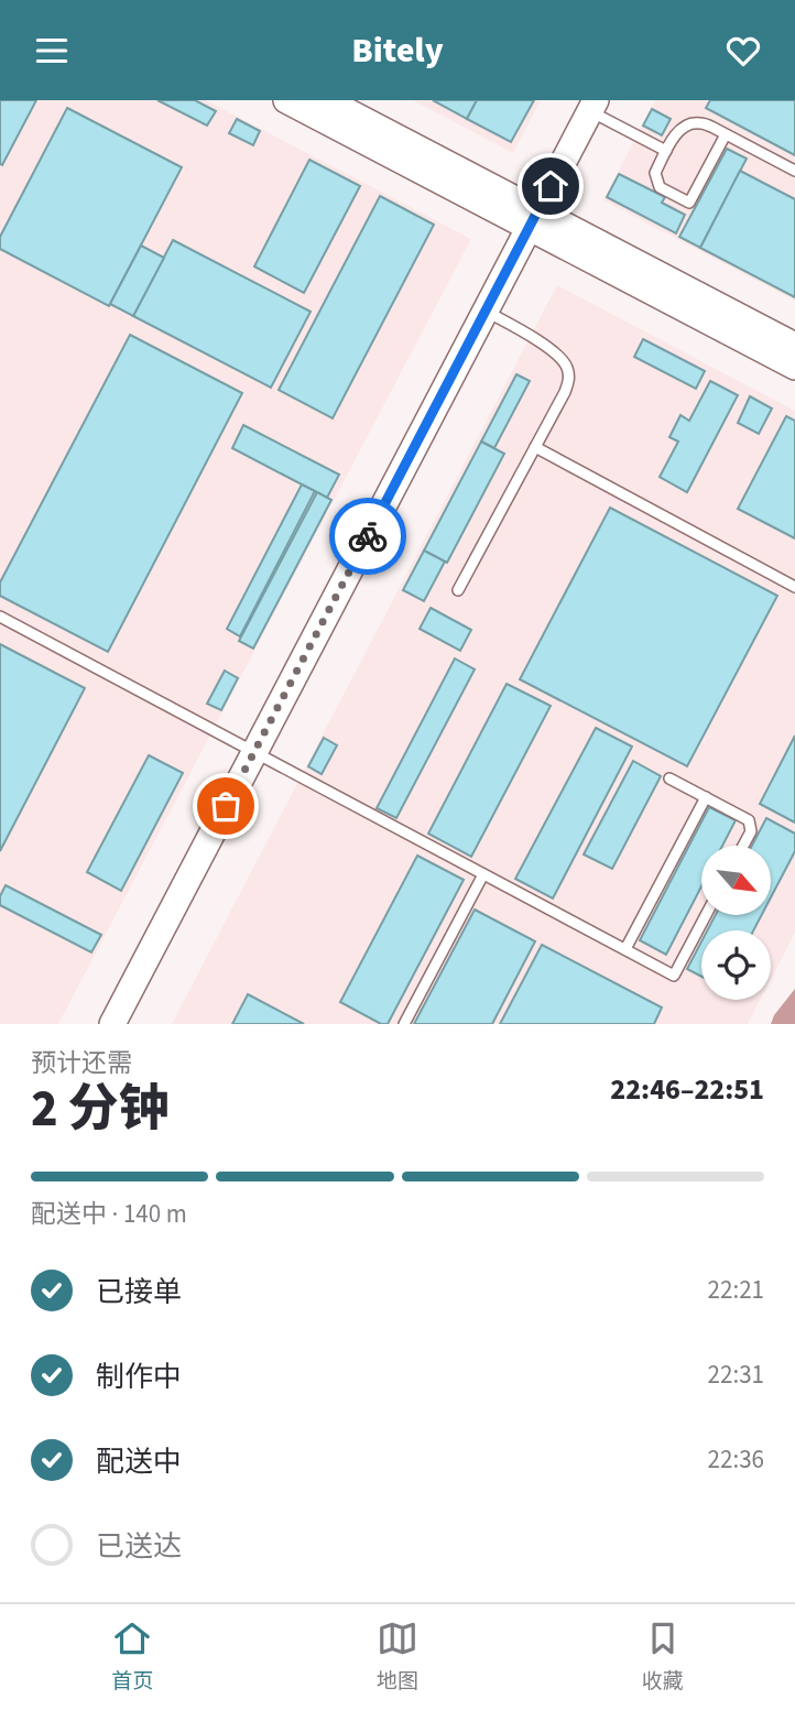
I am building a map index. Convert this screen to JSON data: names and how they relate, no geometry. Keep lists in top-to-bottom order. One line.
{"north":"bottom right","page":{"header":"Bitely","heading":["2 分钟","预计还需","22:46–22:51"],"bar":"配送中 · 140 m","list":[["已接单","22:21"],["制作中","22:31"],["配送中","22:36"],"已送达"],"tabs":["首页","地图","收藏"]}}
